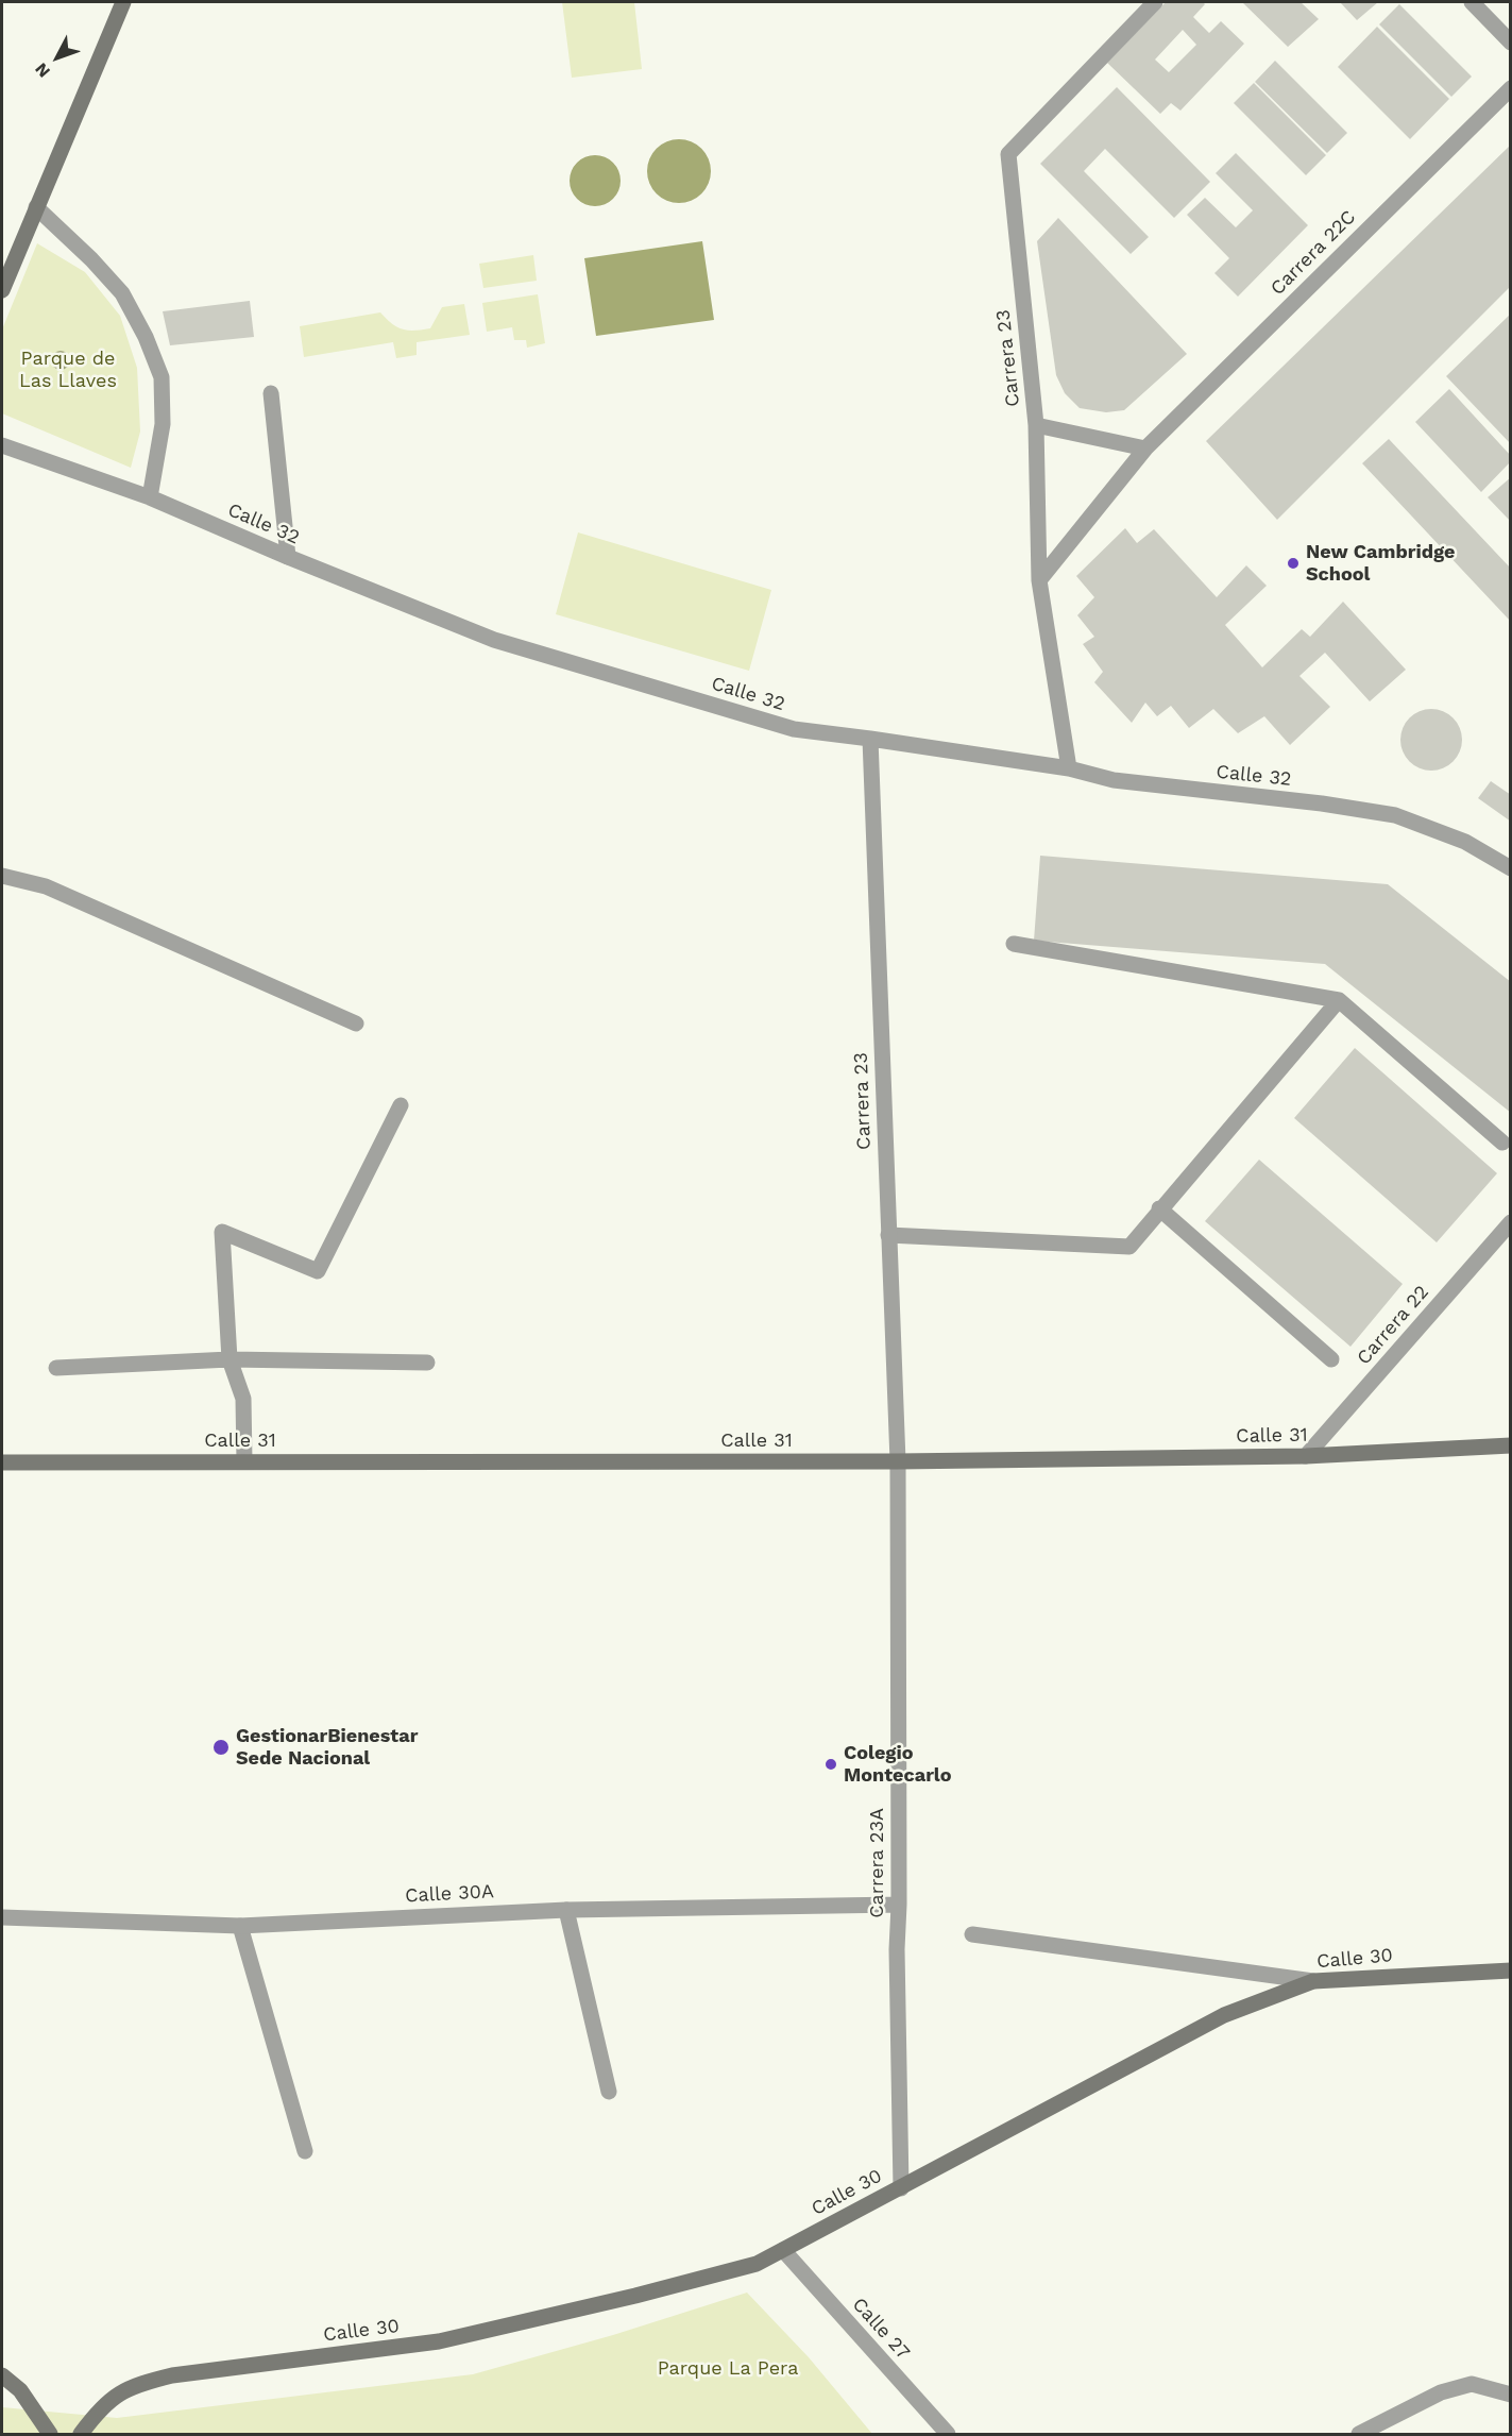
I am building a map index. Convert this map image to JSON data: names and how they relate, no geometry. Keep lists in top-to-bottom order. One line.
{"streets":{"street":["Carrera 22C","Carrera 23","Calle 32","Carrera 22","Calle 31","Carrera 23A","Calle 30A","Calle 30","Calle 27"]},"crossings":[["Carrera 22C","Carrera 23"],["Carrera 23","Calle 32"],["Carrera 23","Calle 31"],["Carrera 23","Carrera 23A"],["Carrera 22","Calle 31"],["Calle 31","Carrera 23A"],["Carrera 23A","Calle 30A"],["Carrera 23A","Calle 30"],["Calle 30","Calle 27"]],"parks":["Parque de Las Llaves","Parque La Pera"],"places":["New Cambridge School","GestionarBienestar Sede Nacional","Colegio Montecarlo"],"north":"bottom left"}
